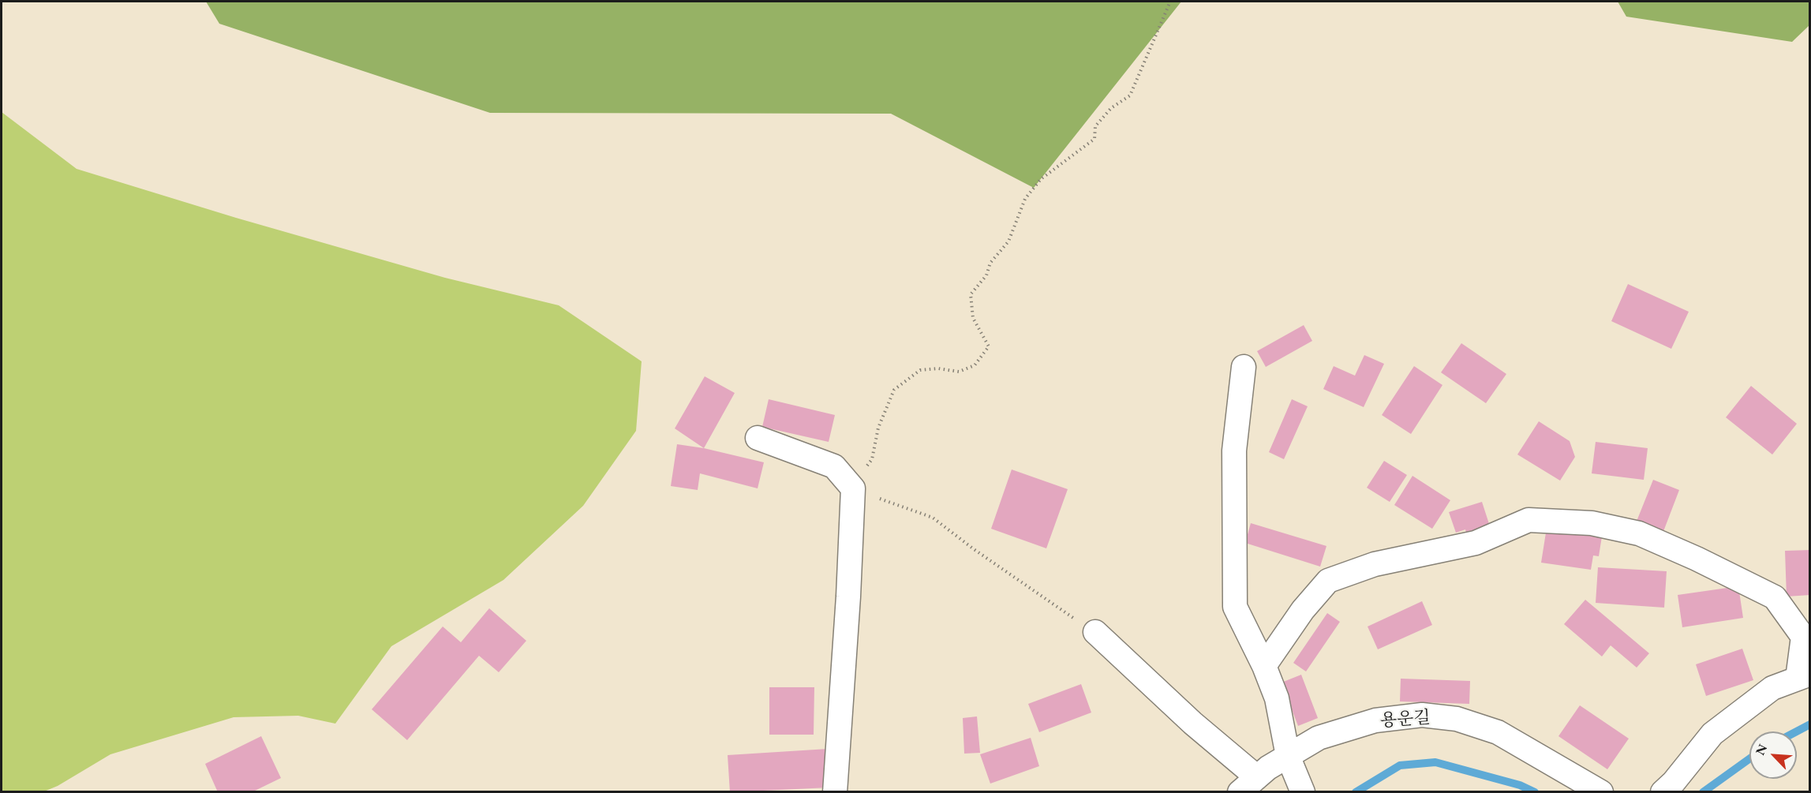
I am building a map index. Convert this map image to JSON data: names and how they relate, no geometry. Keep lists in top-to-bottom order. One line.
{"streets":{"street":["용운길"]},"north":"top left"}
